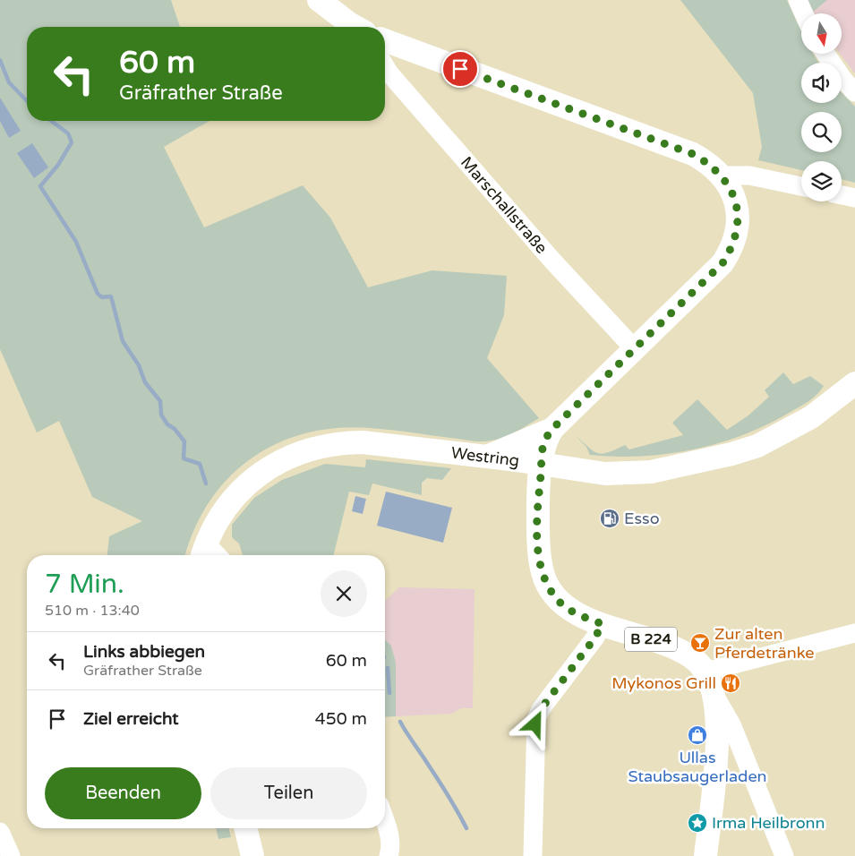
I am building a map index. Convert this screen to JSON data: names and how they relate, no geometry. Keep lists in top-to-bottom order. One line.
{"streets":{"main road":["Westring","B 224"],"street":["Marschallstraße"]},"crossings":[["Marschallstraße","B 224"],["Westring","B 224"]],"places":{"fuel station":["Esso"],"bar":["Zur alten Pferdetränke"],"restaurant":["Mykonos Grill"],"shop":["Ullas Staubsaugerladen"],"place":["Irma Heilbronn"]},"north":"bottom","page":{"turn":["60 m","Gräfrather Straße"],"heading":["7 Min.","510 m · 13:40"],"list":[{"name":"Links abbiegen","note":"Gräfrather Straße","value":"60 m"},{"name":"Ziel erreicht","value":"450 m"}],"buttons":["Beenden","Teilen"]}}
